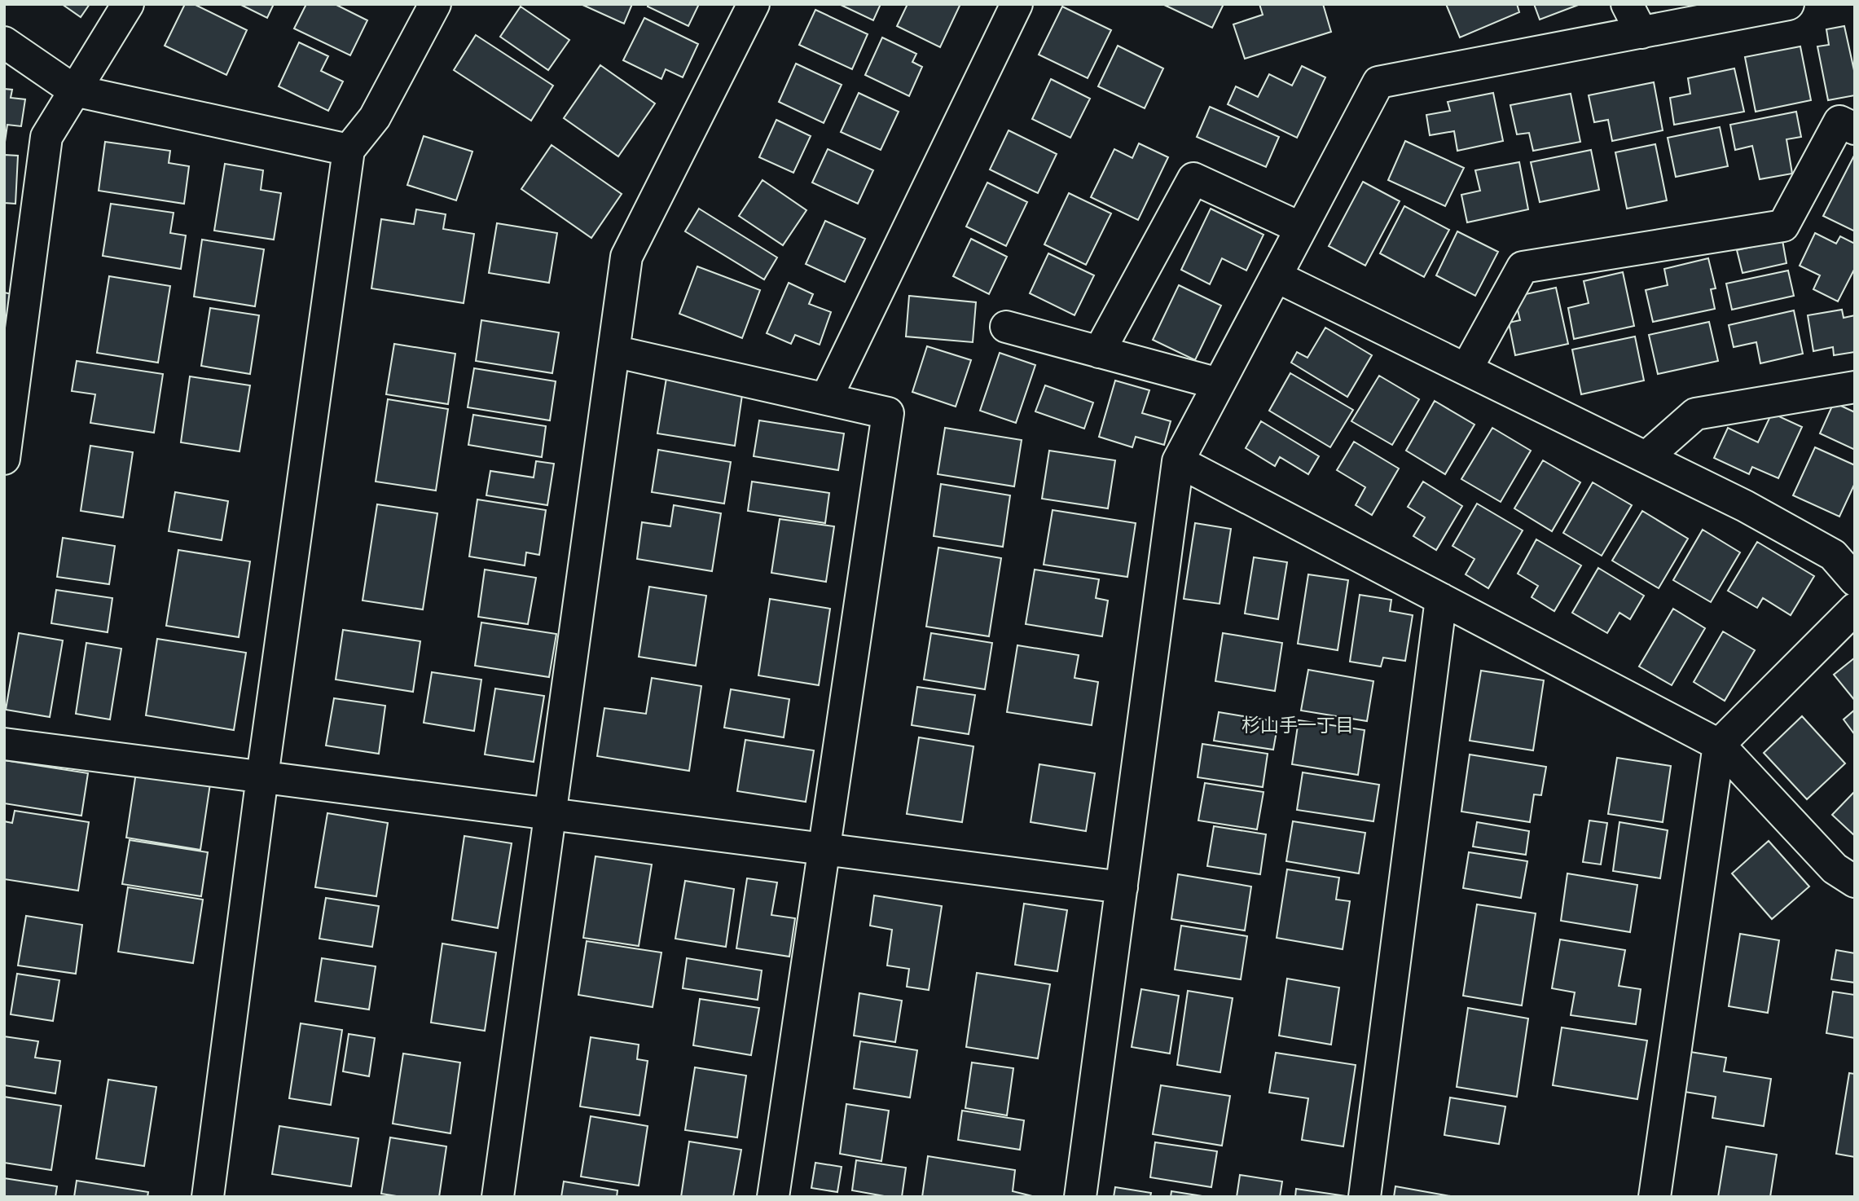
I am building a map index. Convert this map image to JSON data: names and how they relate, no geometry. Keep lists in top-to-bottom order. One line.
{"districts":["杉山手一丁目"]}
